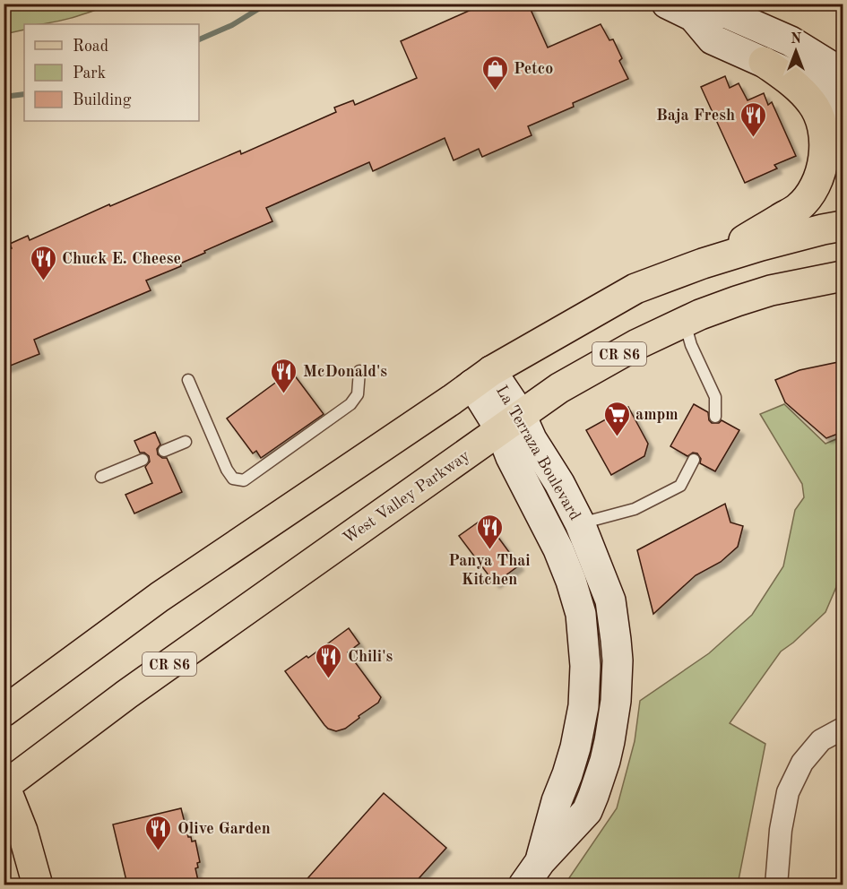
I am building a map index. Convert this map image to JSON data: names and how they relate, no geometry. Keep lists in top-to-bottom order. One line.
{"streets":{"main road":["CR S6","West Valley Parkway"],"street":["La Terraza Boulevard"]},"crossings":[["La Terraza Boulevard","West Valley Parkway"]],"places":{"shop":["Petco"],"restaurant":["Baja Fresh","Chuck E. Cheese","McDonald's","Panya Thai Kitchen","Chili's","Olive Garden"],"supermarket":["ampm"]},"legend":["Road","Park","Building"],"north":"top"}
